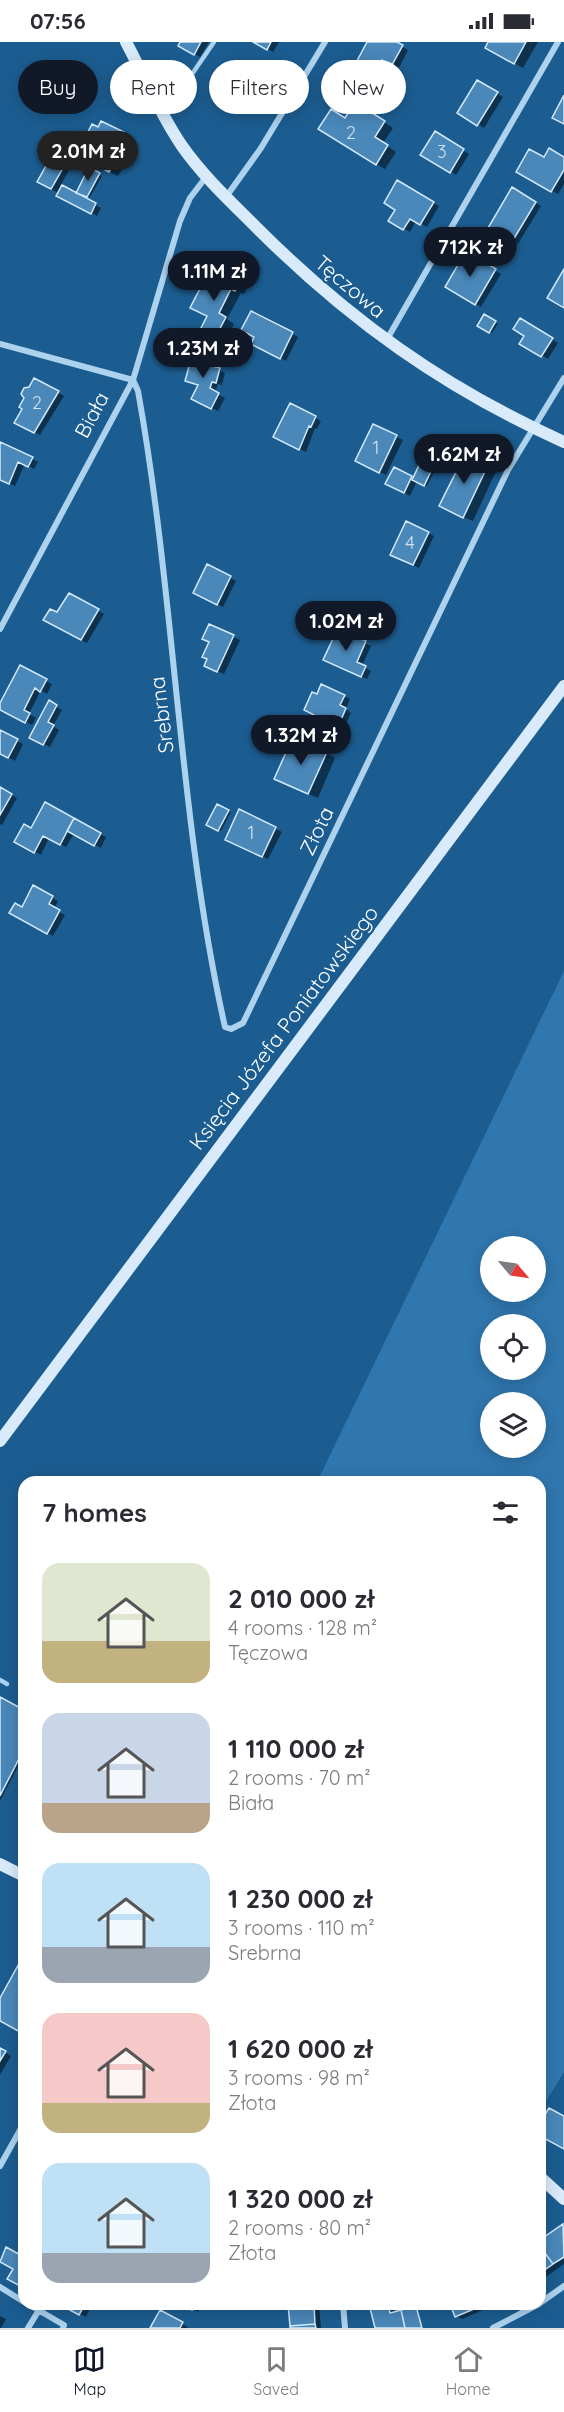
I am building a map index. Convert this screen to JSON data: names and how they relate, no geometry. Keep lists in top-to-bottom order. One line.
{"streets":{"main road":["Tęczowa","Księcia Józefa Poniatowskiego"],"street":["Biała","Srebrna","Złota"]},"crossings":[["Tęczowa","Biała"],["Tęczowa","Złota"],["Biała","Srebrna"],["Srebrna","Złota"]],"house_numbers":["2","3","2","1","4","1"],"north":"bottom right","page":{"status":"07:56","chip":["Buy","Rent","Filters","New"],"price":["2.01M zł","712K zł","1.11M zł","1.23M zł","1.62M zł","1.02M zł","1.32M zł"],"heading":"7 homes","list":[{"name":"2 010 000 zł","note":"4 rooms · 128 m² · Tęczowa"},{"name":"1 110 000 zł","note":"2 rooms · 70 m² · Biała"},{"name":"1 230 000 zł","note":"3 rooms · 110 m² · Srebrna"},{"name":"1 620 000 zł","note":"3 rooms · 98 m² · Złota"},{"name":"1 320 000 zł","note":"2 rooms · 80 m² · Złota"}],"tabs":["Map","Saved","Home"]}}
